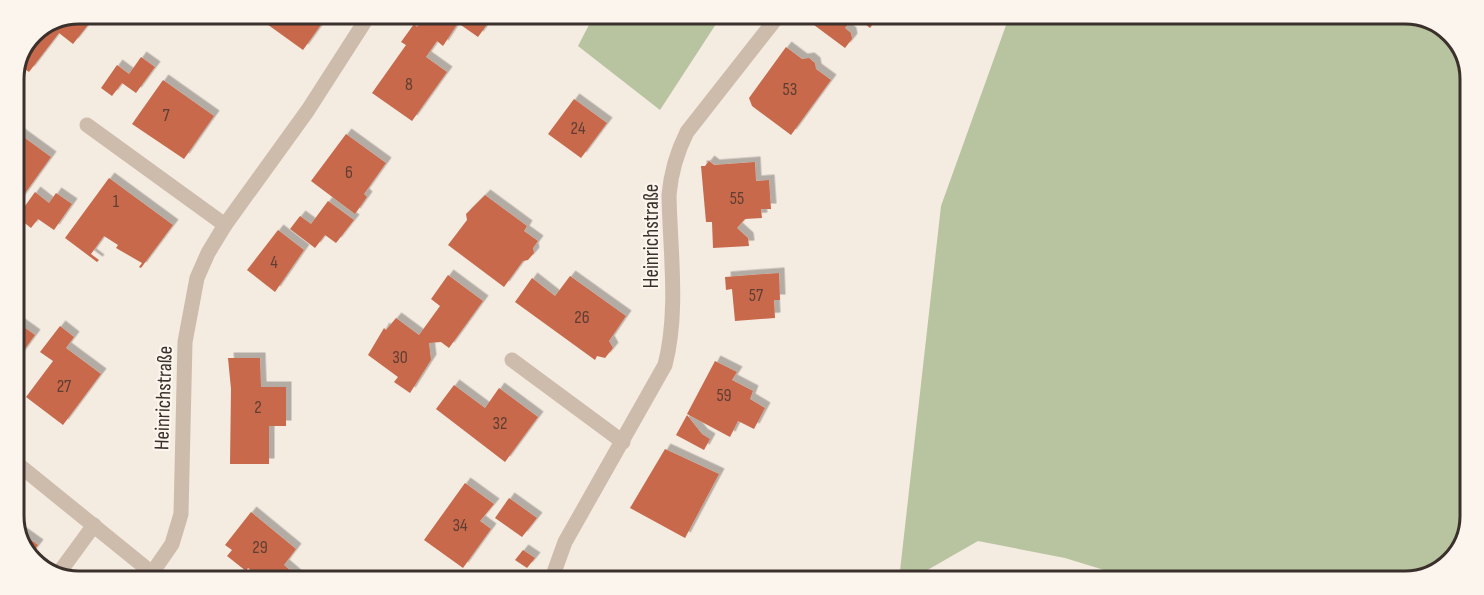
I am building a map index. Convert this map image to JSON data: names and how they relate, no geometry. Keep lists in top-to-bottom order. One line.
{"streets":{"street":["Heinrichstraße"]},"house_numbers":["8","53","7","24","6","55","1","4","57","26","30","27","59","2","32","34","29"]}
